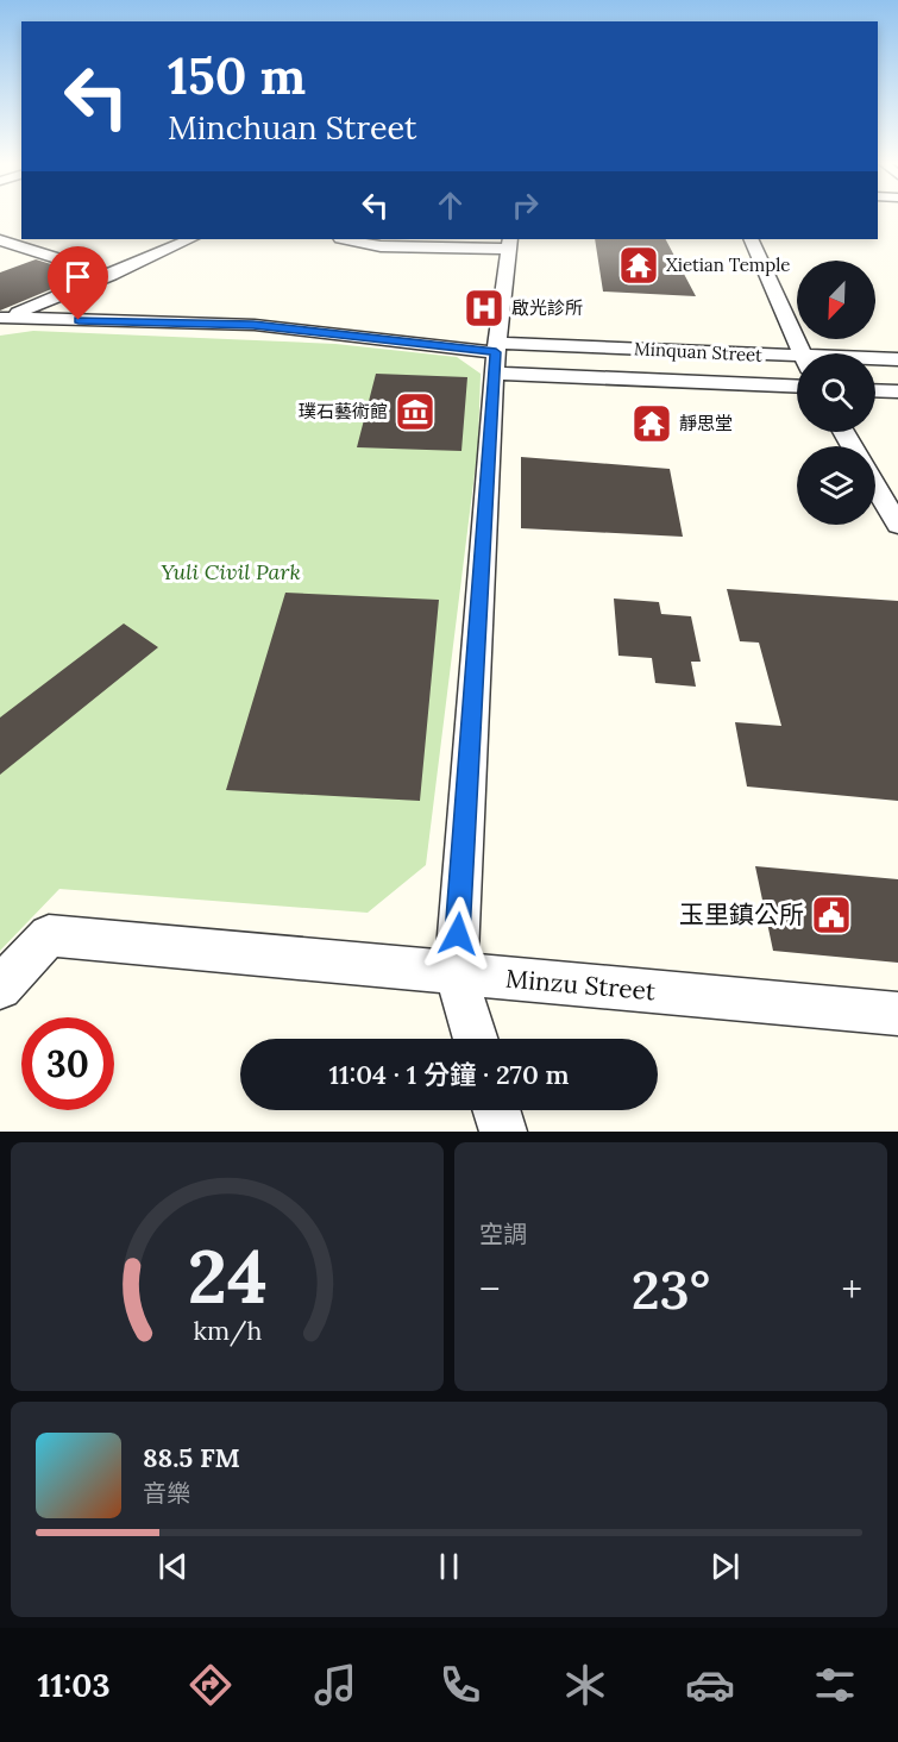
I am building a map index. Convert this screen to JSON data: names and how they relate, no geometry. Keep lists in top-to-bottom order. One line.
{"streets":{"street":["Minquan Street","Minzu Street"]},"parks":["Yuli Civil Park"],"places":{"temple":["Xietian Temple","靜思堂"],"hospital":["啟光診所"],"museum":["璞石藝術館"],"public building":["玉里鎮公所"]},"north":"bottom left","page":{"turn":["150 m","Minchuan Street"],"limit":"30","trip":"11:04 · 1 分鐘 · 270 m","tile":"空調","heat":["−","23°","+"],"song":["88.5 FM","音樂"],"tabs":"11:03","gauge":["24","km/h"]}}
